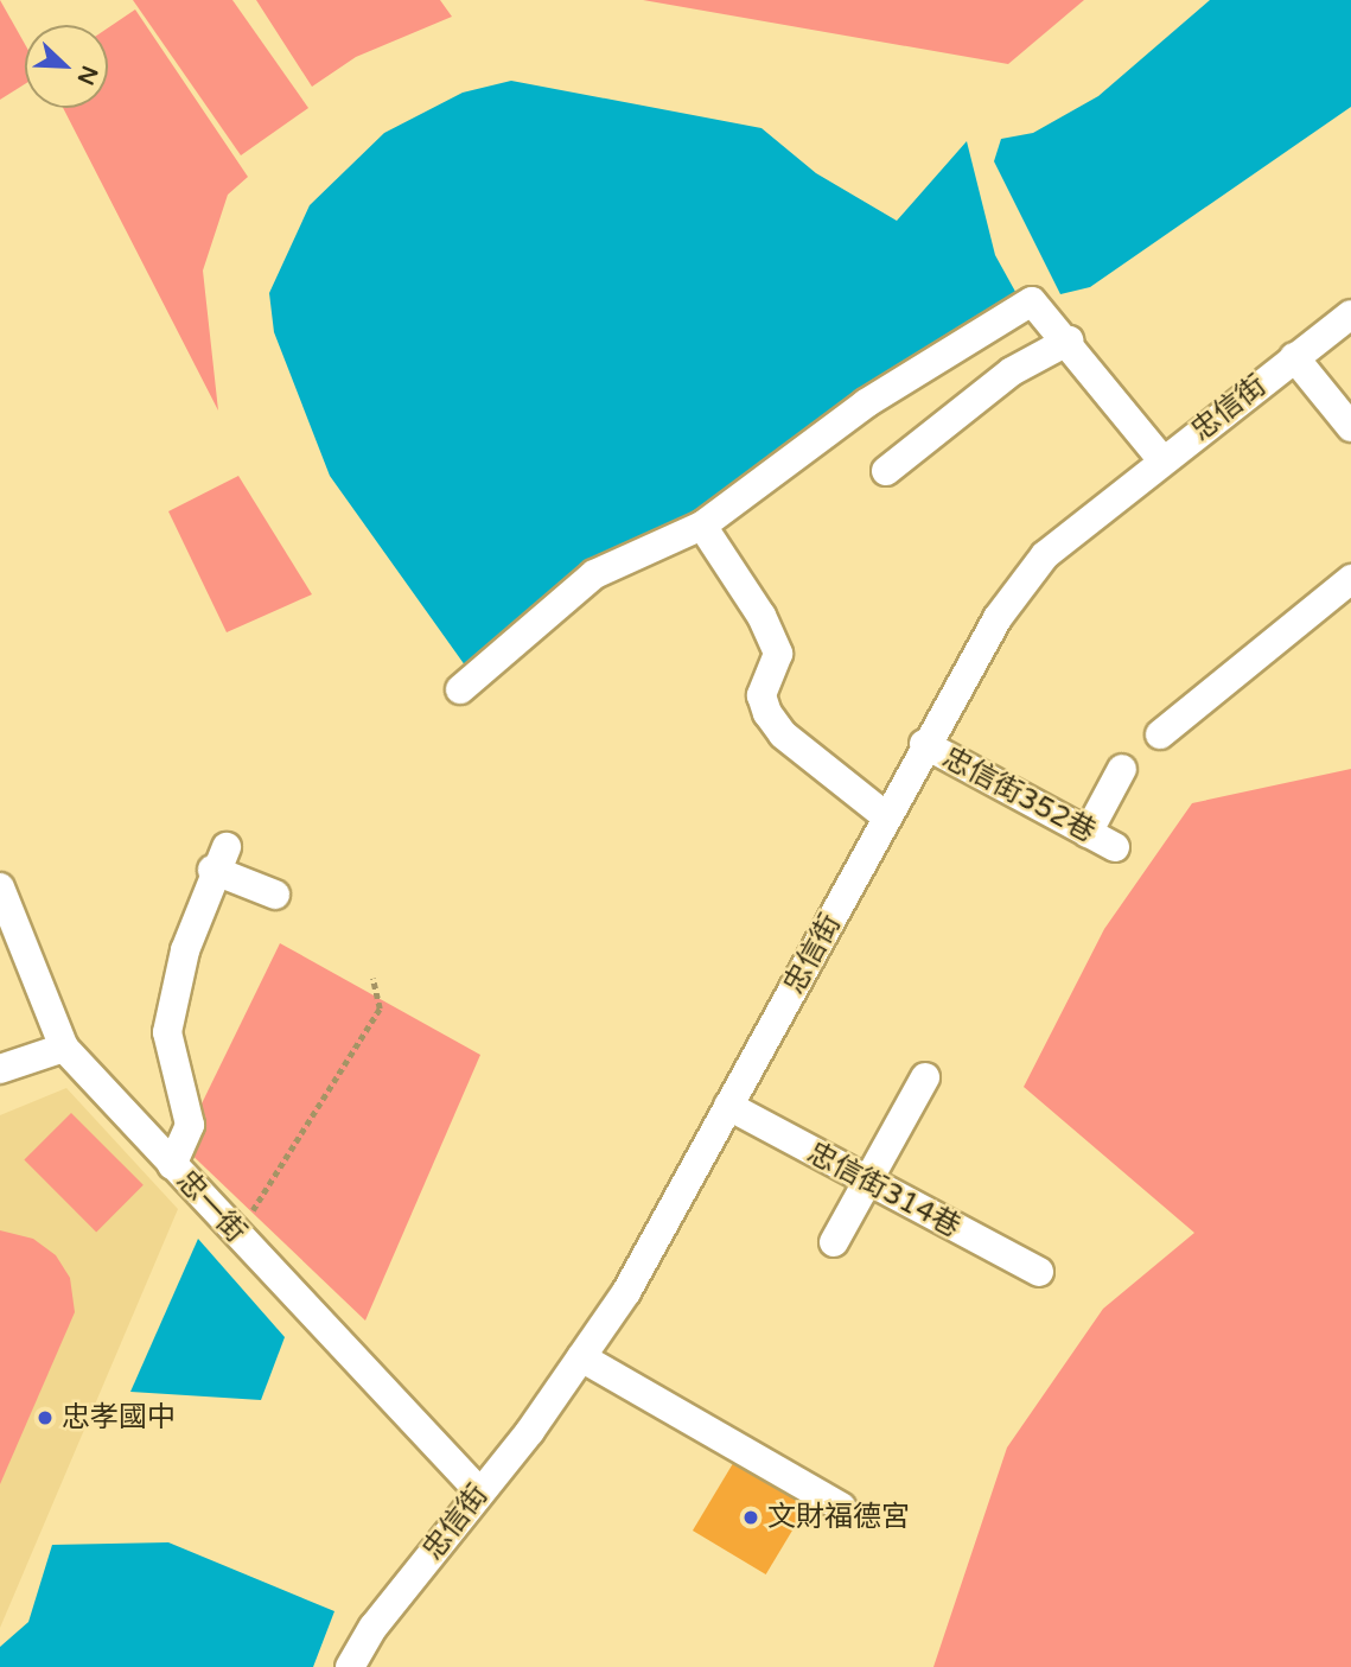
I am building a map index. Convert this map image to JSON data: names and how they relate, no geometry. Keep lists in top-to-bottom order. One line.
{"streets":{"street":["忠信街","忠信街352巷","忠信街314巷","忠一街"]},"crossings":[["忠信街","忠信街352巷"],["忠信街","忠信街314巷"],["忠信街","忠一街"]],"places":["忠孝國中","文財福德宮"],"north":"bottom right"}
